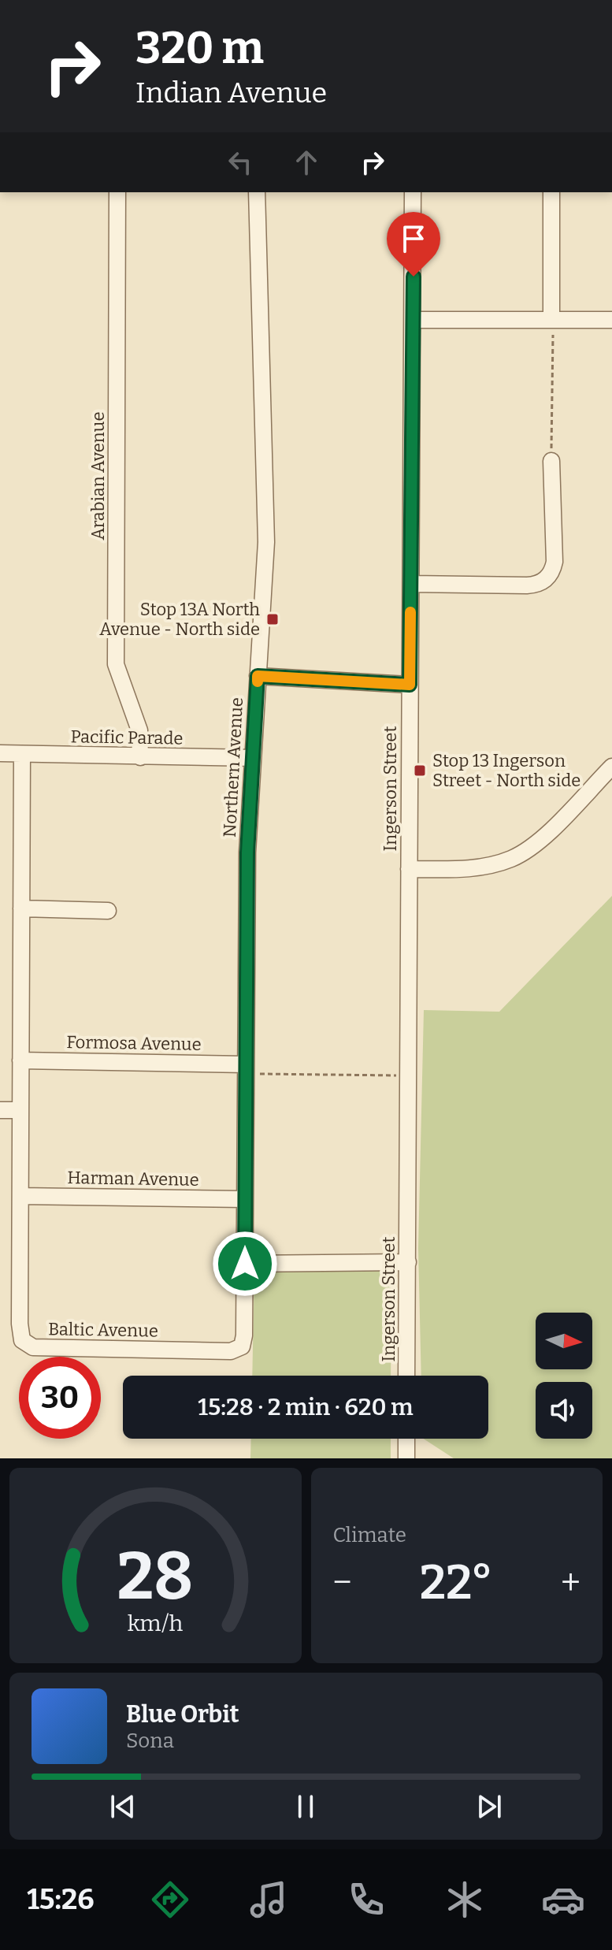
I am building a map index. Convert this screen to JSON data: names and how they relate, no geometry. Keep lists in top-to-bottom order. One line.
{"streets":{"street":["Arabian Avenue","Pacific Parade","Northern Avenue","Ingerson Street","Formosa Avenue","Harman Avenue","Baltic Avenue"]},"crossings":[["Arabian Avenue","Pacific Parade"],["Pacific Parade","Northern Avenue"],["Pacific Parade","Baltic Avenue"],["Northern Avenue","Formosa Avenue"],["Northern Avenue","Harman Avenue"],["Northern Avenue","Baltic Avenue"],["Formosa Avenue","Baltic Avenue"],["Harman Avenue","Baltic Avenue"]],"places":{"transit":["Stop 13A North Avenue - North side","Stop 13 Ingerson Street - North side"]},"north":"right","page":{"turn":["320 m","Indian Avenue"],"limit":"30","trip":"15:28 · 2 min · 620 m","tile":"Climate","heat":["−","22°","+"],"song":["Blue Orbit","Sona"],"tabs":"15:26","gauge":["28","km/h"]}}
